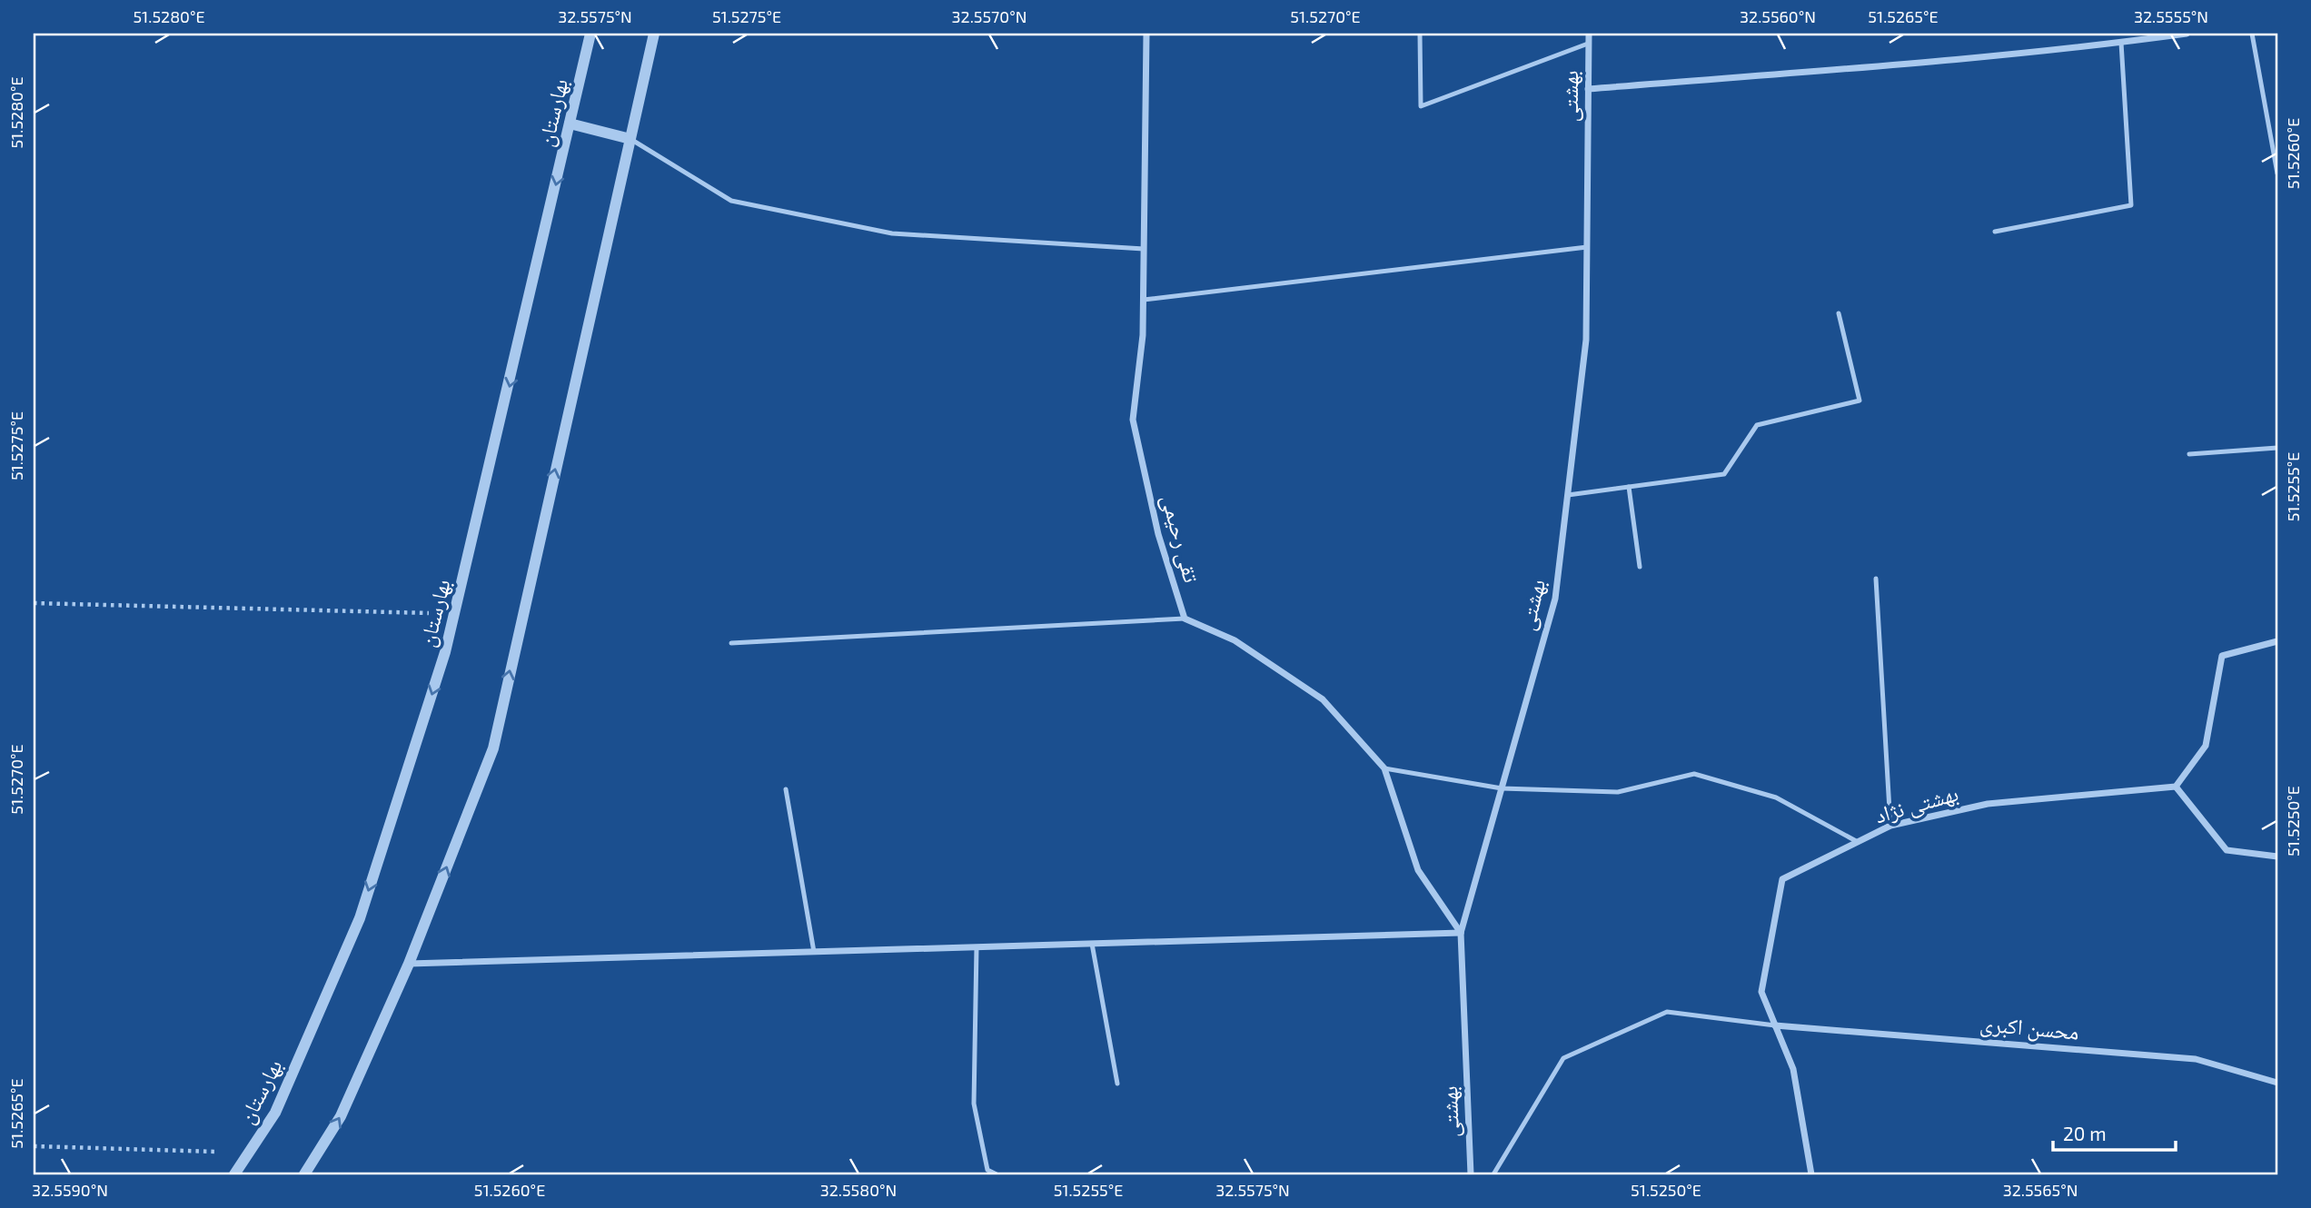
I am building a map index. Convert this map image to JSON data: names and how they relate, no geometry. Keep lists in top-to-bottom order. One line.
{"streets":{"street":["بهشتی","بهارستان","تقی رحیمی","بهشتی نژاد","محسن اکبری"]},"crossings":[["بهشتی","تقی رحیمی"],["بهشتی نژاد","محسن اکبری"]],"scale_bar":"20 m","coordinates":["51.5280°E","32.5575°N","51.5275°E","32.5570°N","51.5270°E","32.5560°N","51.5265°E","32.5555°N","51.5260°E","51.5255°E","51.5250°E","32.5590°N","32.5580°N","32.5565°N"]}
